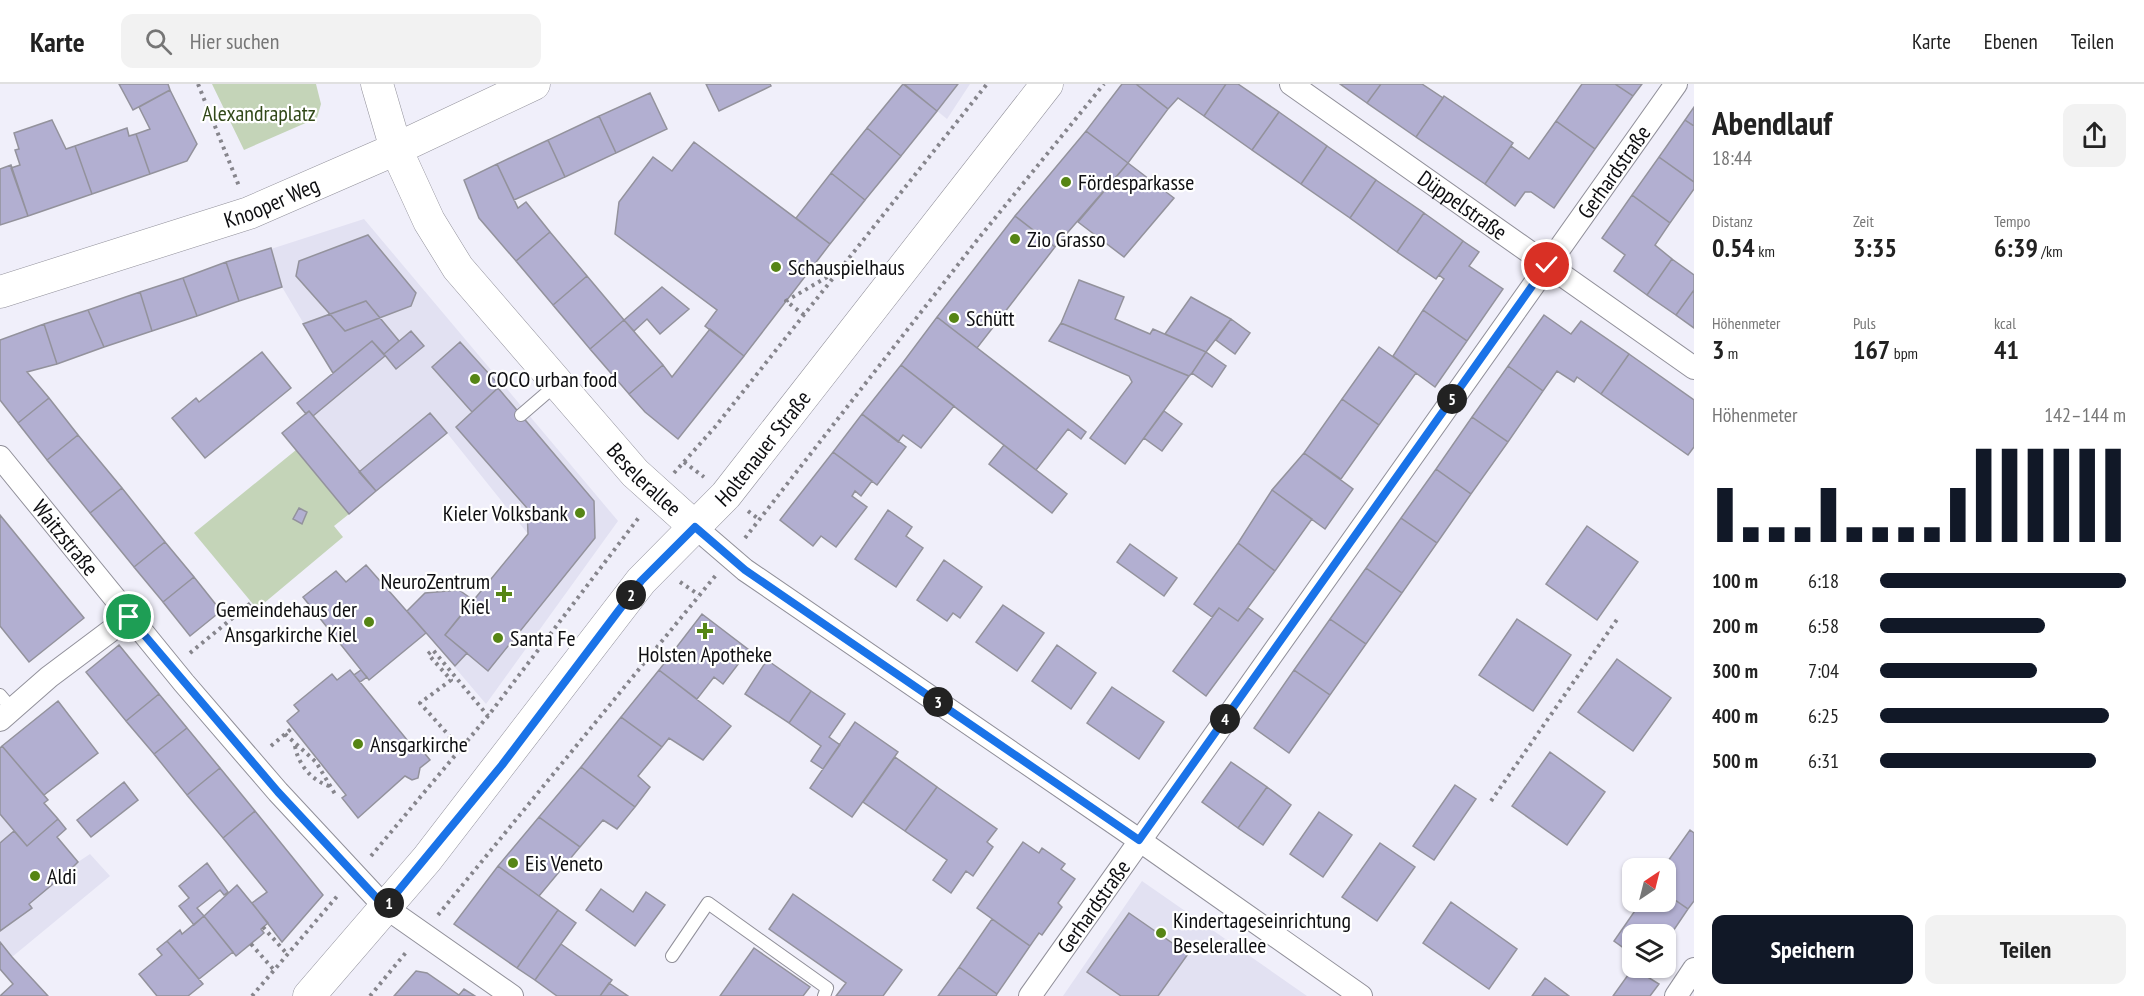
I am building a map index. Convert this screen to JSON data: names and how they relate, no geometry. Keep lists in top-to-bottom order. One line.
{"streets":{"main road":["Knooper Weg","Holtenauer Straße","Beselerallee"],"street":["Gerhardstraße","Düppelstraße","Waitzstraße"]},"crossings":[["Gerhardstraße","Düppelstraße"],["Gerhardstraße","Beselerallee"],["Knooper Weg","Beselerallee"],["Holtenauer Straße","Beselerallee"],["Holtenauer Straße","Waitzstraße"]],"parks":["Alexandraplatz"],"places":{"other":["Fördesparkasse","Zio Grasso","Schauspielhaus","Schütt","COCO urban food","Kieler Volksbank","Gemeindehaus der Ansgarkirche Kiel","Santa Fe","Ansgarkirche","Eis Veneto","Aldi","Kindertageseinrichtung Beselerallee"],"health":["NeuroZentrum Kiel","Holsten Apotheke"]},"north":"top right","page":{"header":"Karte","search":"Hier suchen","nav":["Karte","Ebenen","Teilen"],"heading":["Abendlauf","18:44"],"stats":[["Distanz","0.54 km"],["Zeit","3:35"],["Tempo","6:39 /km"],["Höhenmeter","3 m"],["Puls","167 bpm"],["kcal","41"]],"pins":["5","2","3","4","1"],"chart":["Höhenmeter","142–144 m"],"list":[{"name":"100 m","note":"6:18"},{"name":"200 m","note":"6:58"},{"name":"300 m","note":"7:04"},{"name":"400 m","note":"6:25"},{"name":"500 m","note":"6:31"}],"buttons":["Speichern","Teilen"]}}
